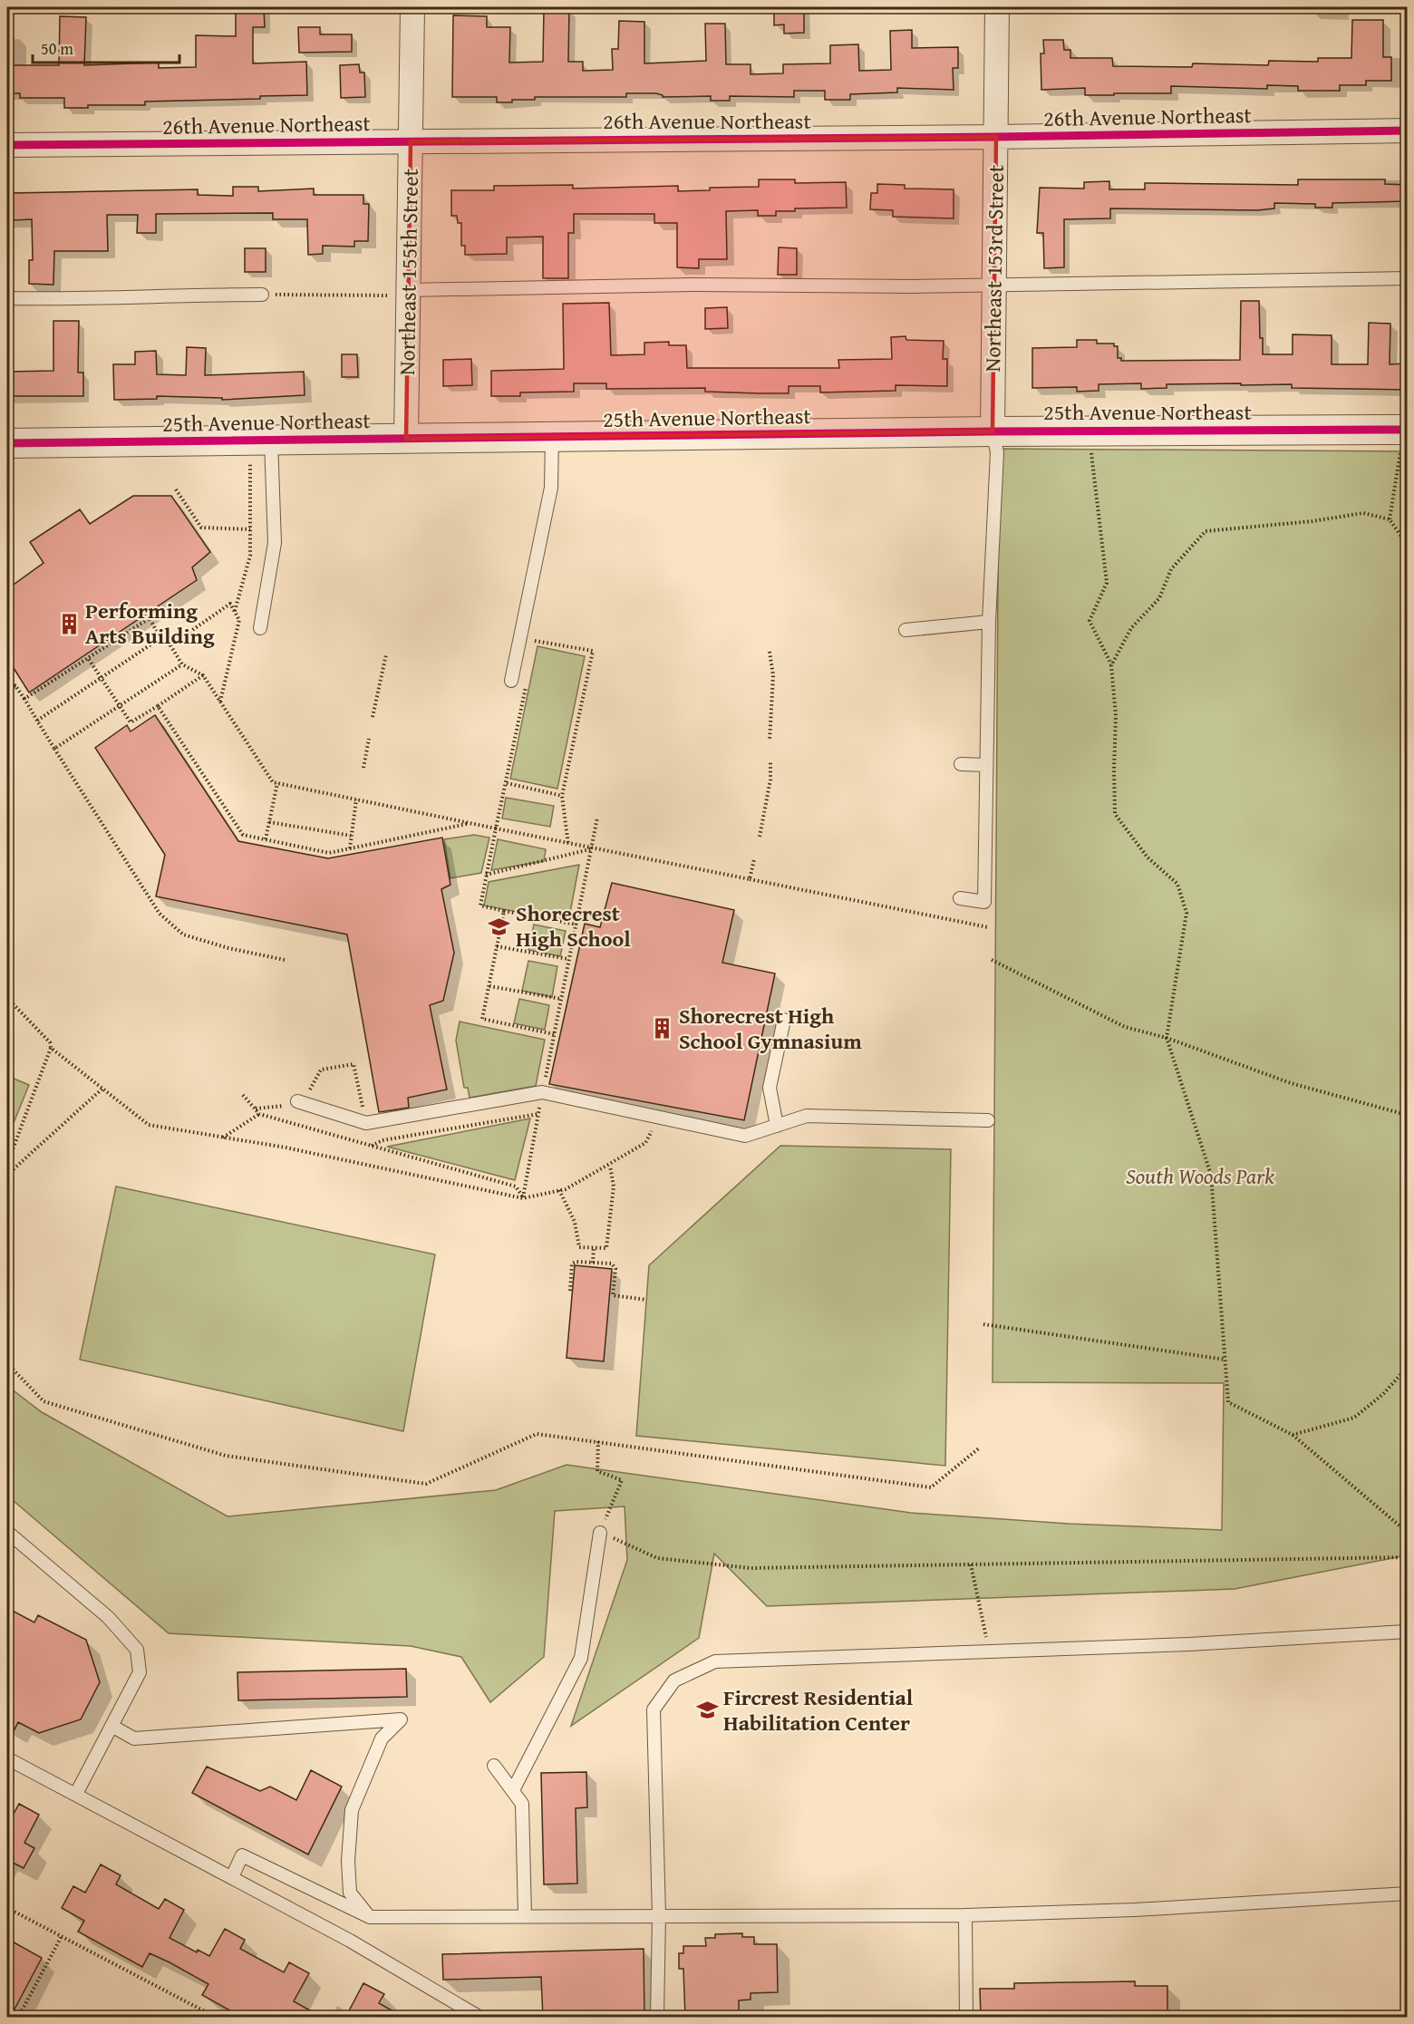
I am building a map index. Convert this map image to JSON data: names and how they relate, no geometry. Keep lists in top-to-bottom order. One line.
{"streets":{"street":["26th Avenue Northeast","Northeast 153rd Street","Northeast 155th Street","25th Avenue Northeast"]},"crossings":[["26th Avenue Northeast","Northeast 153rd Street"],["26th Avenue Northeast","Northeast 155th Street"],["Northeast 153rd Street","25th Avenue Northeast"],["Northeast 155th Street","25th Avenue Northeast"]],"parks":["South Woods Park"],"places":{"building":["Performing Arts Building","Shorecrest High School Gymnasium"],"school or university":["Shorecrest High School","Fircrest Residential Habilitation Center"]},"scale_bar":"50 m"}
